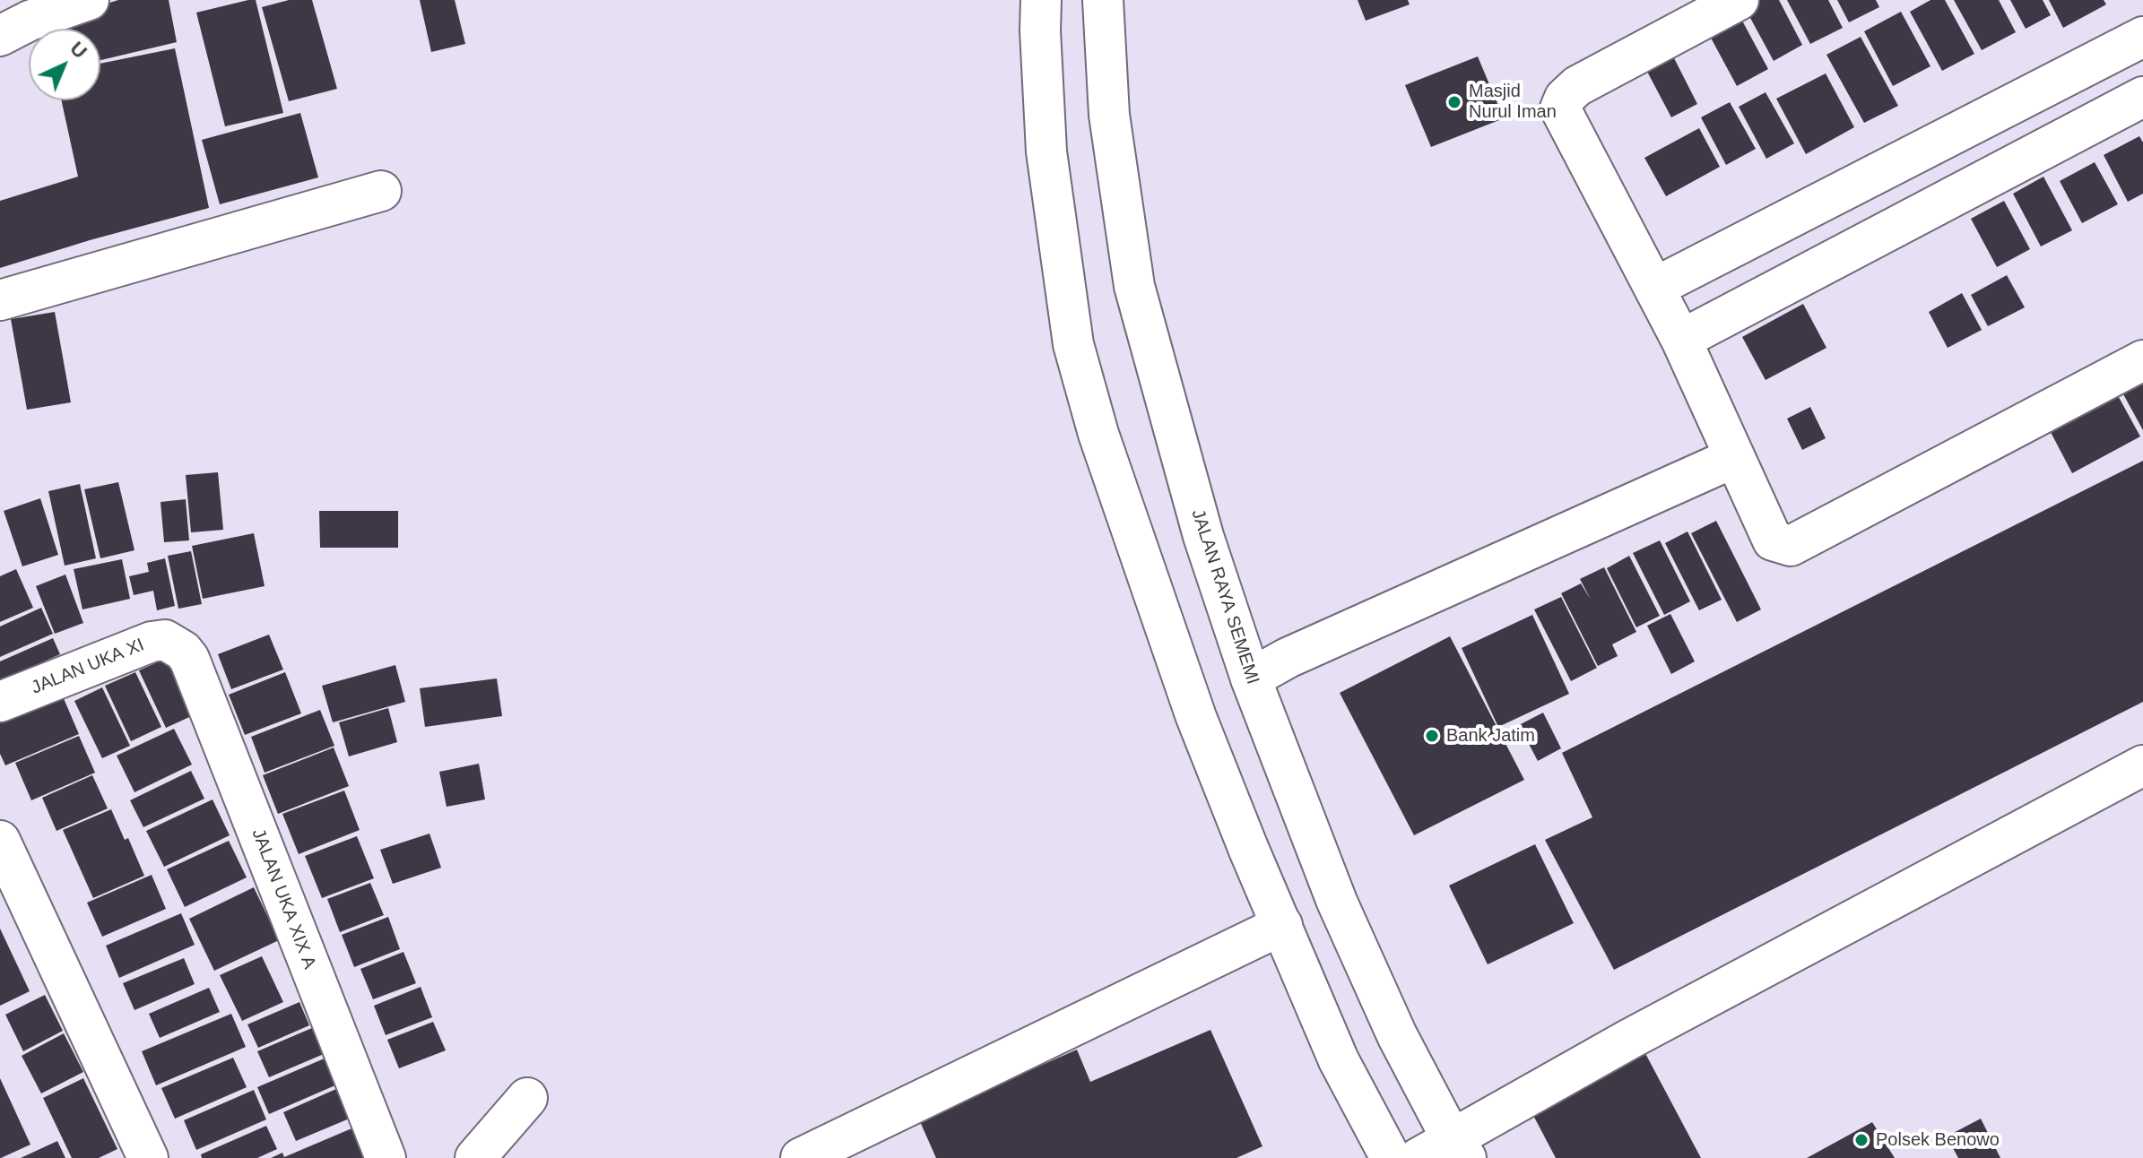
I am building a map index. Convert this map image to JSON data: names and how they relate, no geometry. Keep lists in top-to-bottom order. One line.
{"streets":{"street":["JALAN RAYA SEMEMI","JALAN UKA XI","JALAN UKA XIX A"]},"crossings":[["JALAN UKA XI","JALAN UKA XIX A"]],"places":["Masjid Nurul Iman","Bank Jatim","Polsek Benowo"],"north":"top right"}
